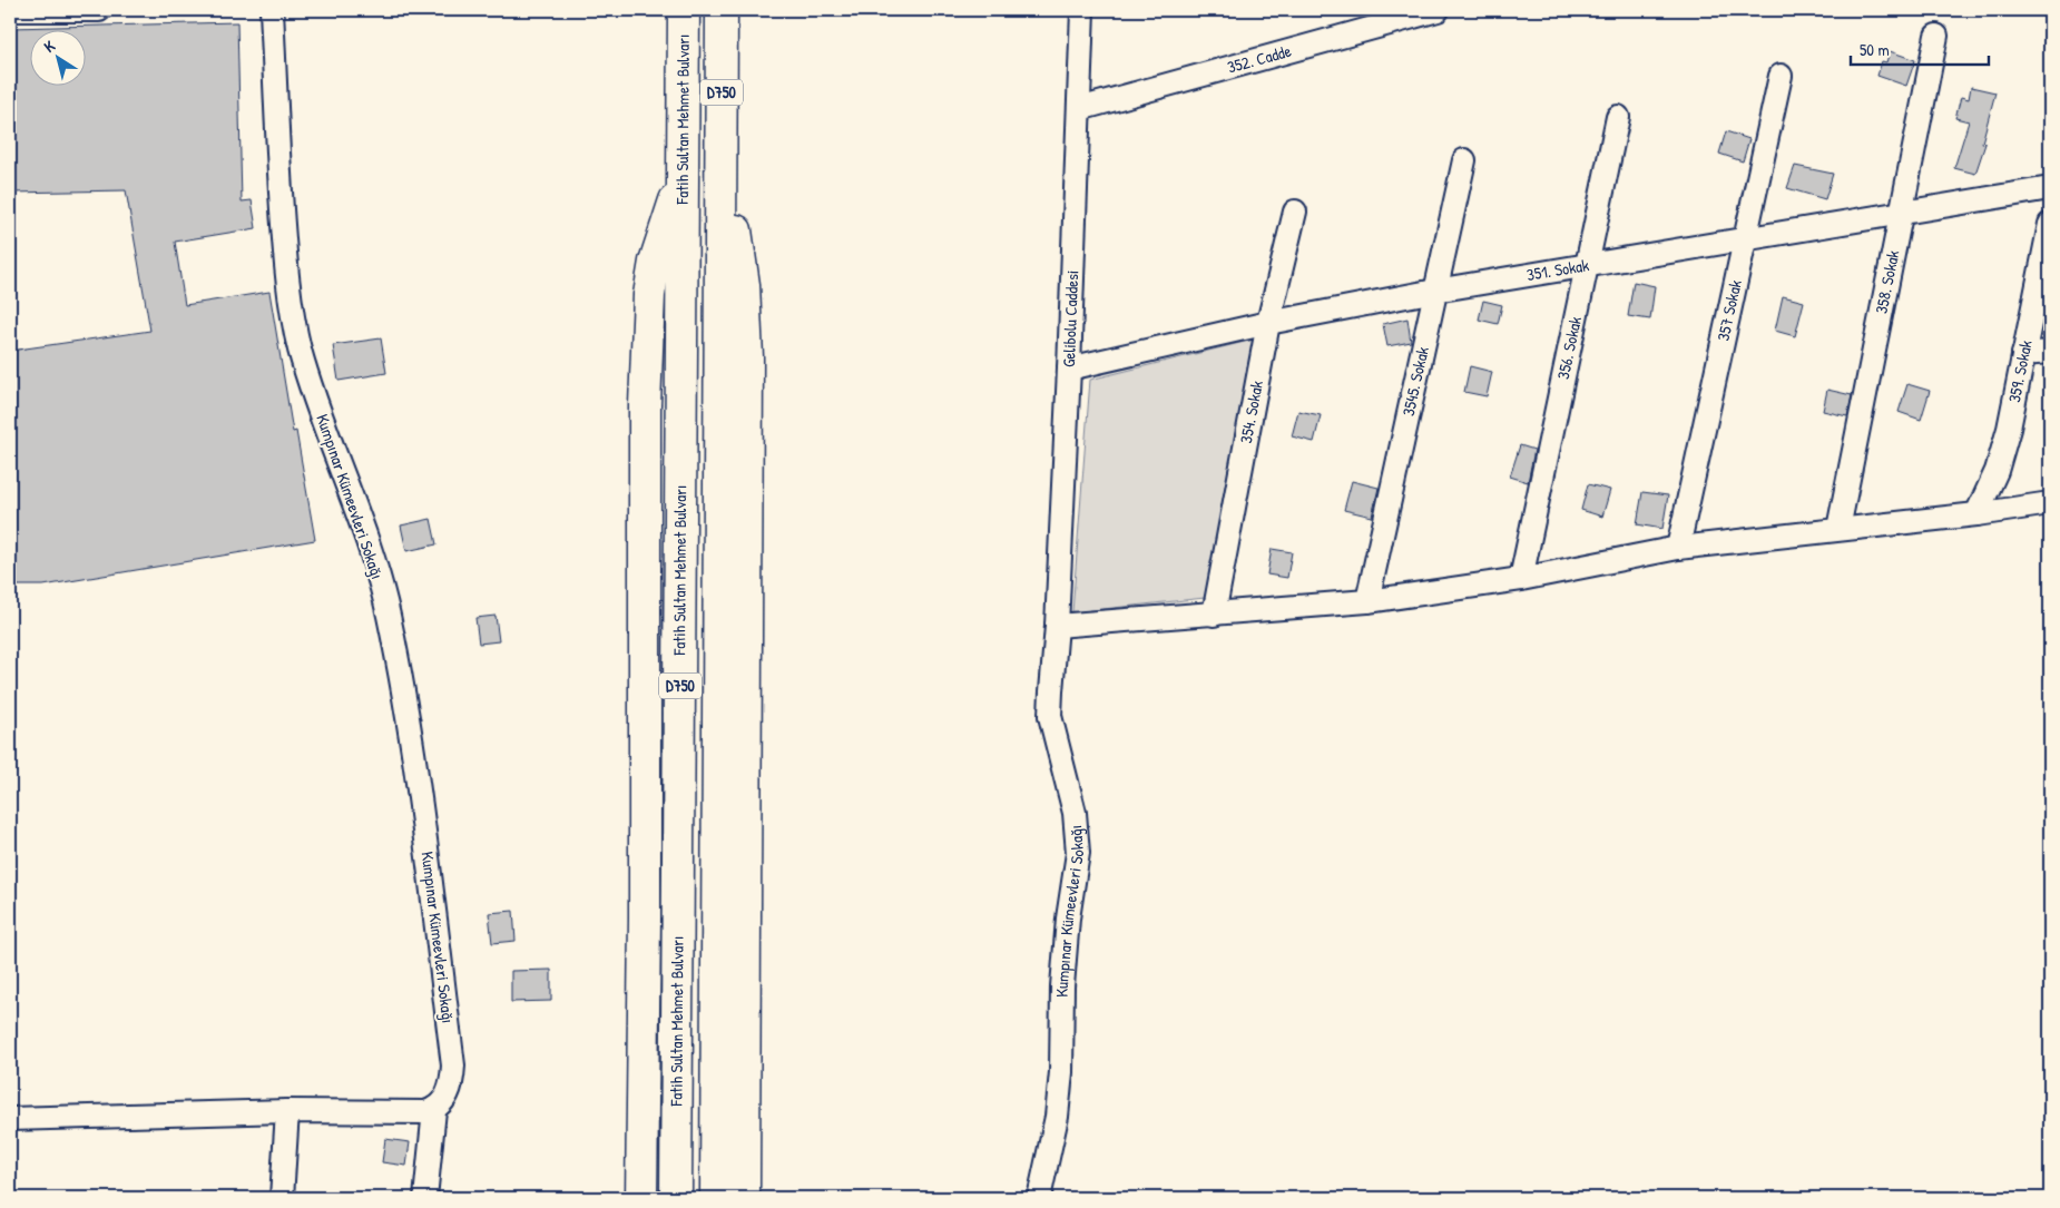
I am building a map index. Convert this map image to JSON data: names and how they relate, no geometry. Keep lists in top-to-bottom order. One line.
{"streets":{"highway":["D750","Fatih Sultan Mehmet Bulvarı"],"street":["352. Cadde","351. Sokak","358. Sokak","357 Sokak","Gelibolu Caddesi","356. Sokak","359. Sokak","3545. Sokak","354. Sokak","Kumpınar Kümeevleri Sokağı"]},"crossings":[["352. Cadde","Gelibolu Caddesi"],["351. Sokak","358. Sokak"],["351. Sokak","357 Sokak"],["351. Sokak","Gelibolu Caddesi"],["351. Sokak","356. Sokak"],["351. Sokak","3545. Sokak"],["351. Sokak","354. Sokak"],["Gelibolu Caddesi","Kumpınar Kümeevleri Sokağı"]],"scale_bar":"50 m","north":"top left"}
